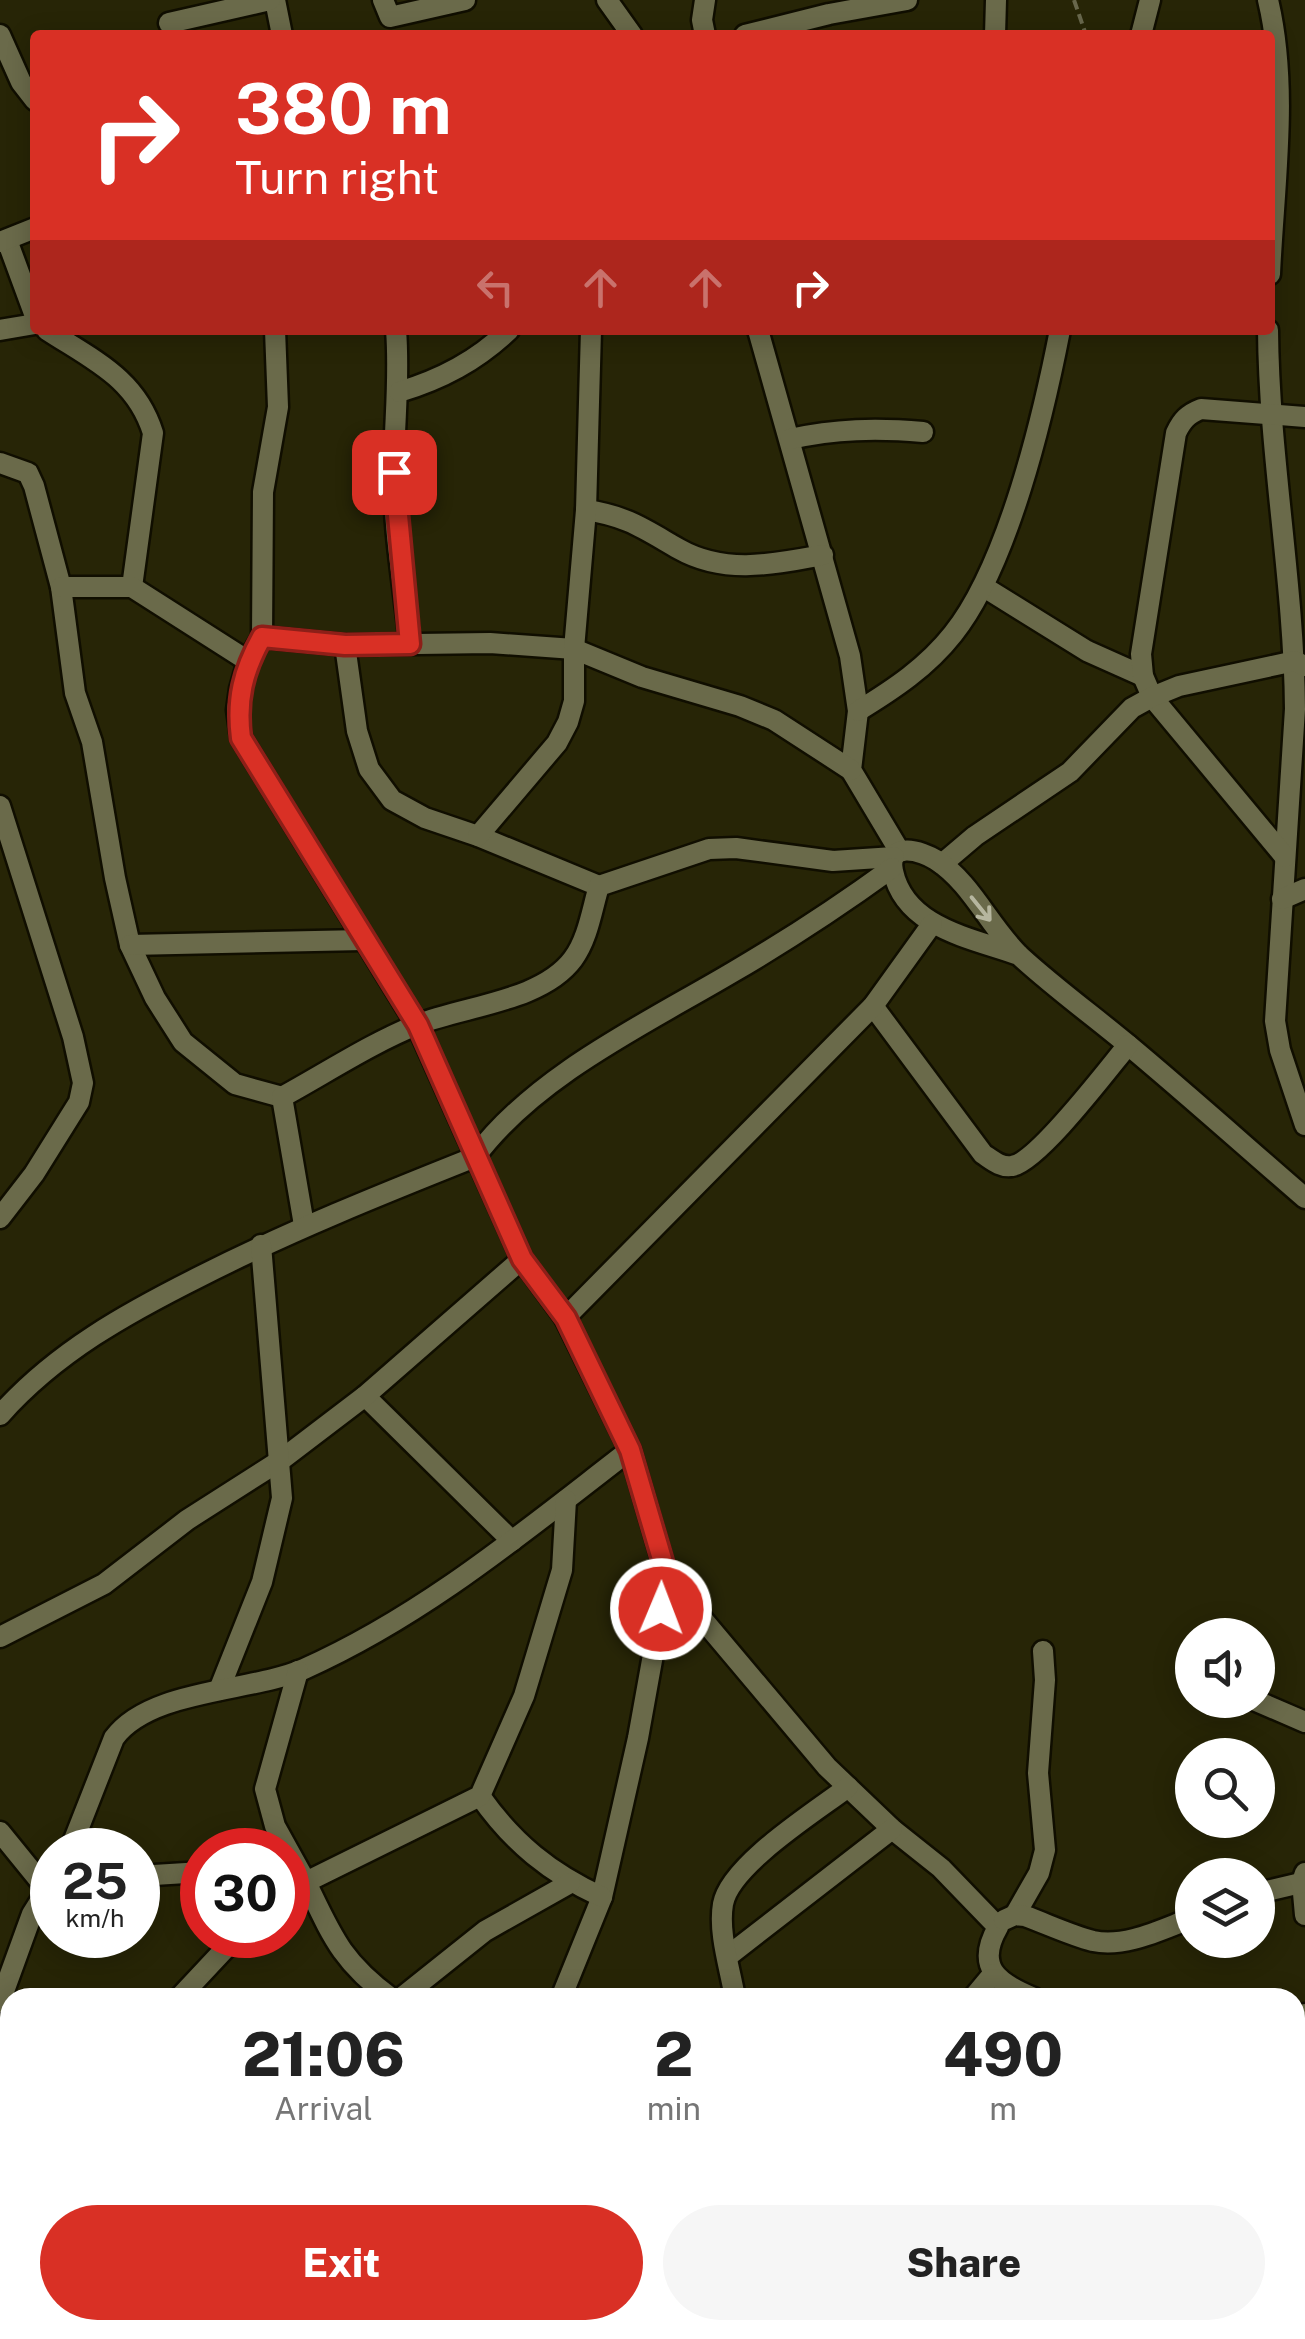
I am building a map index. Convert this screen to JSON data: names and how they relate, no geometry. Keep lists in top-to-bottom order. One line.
{"page":{"turn":["380 m","Turn right"],"speed":"25 km/h","limit":"30","eta":["21:06","Arrival","2","min","490","m"],"buttons":["Exit","Share"]}}
